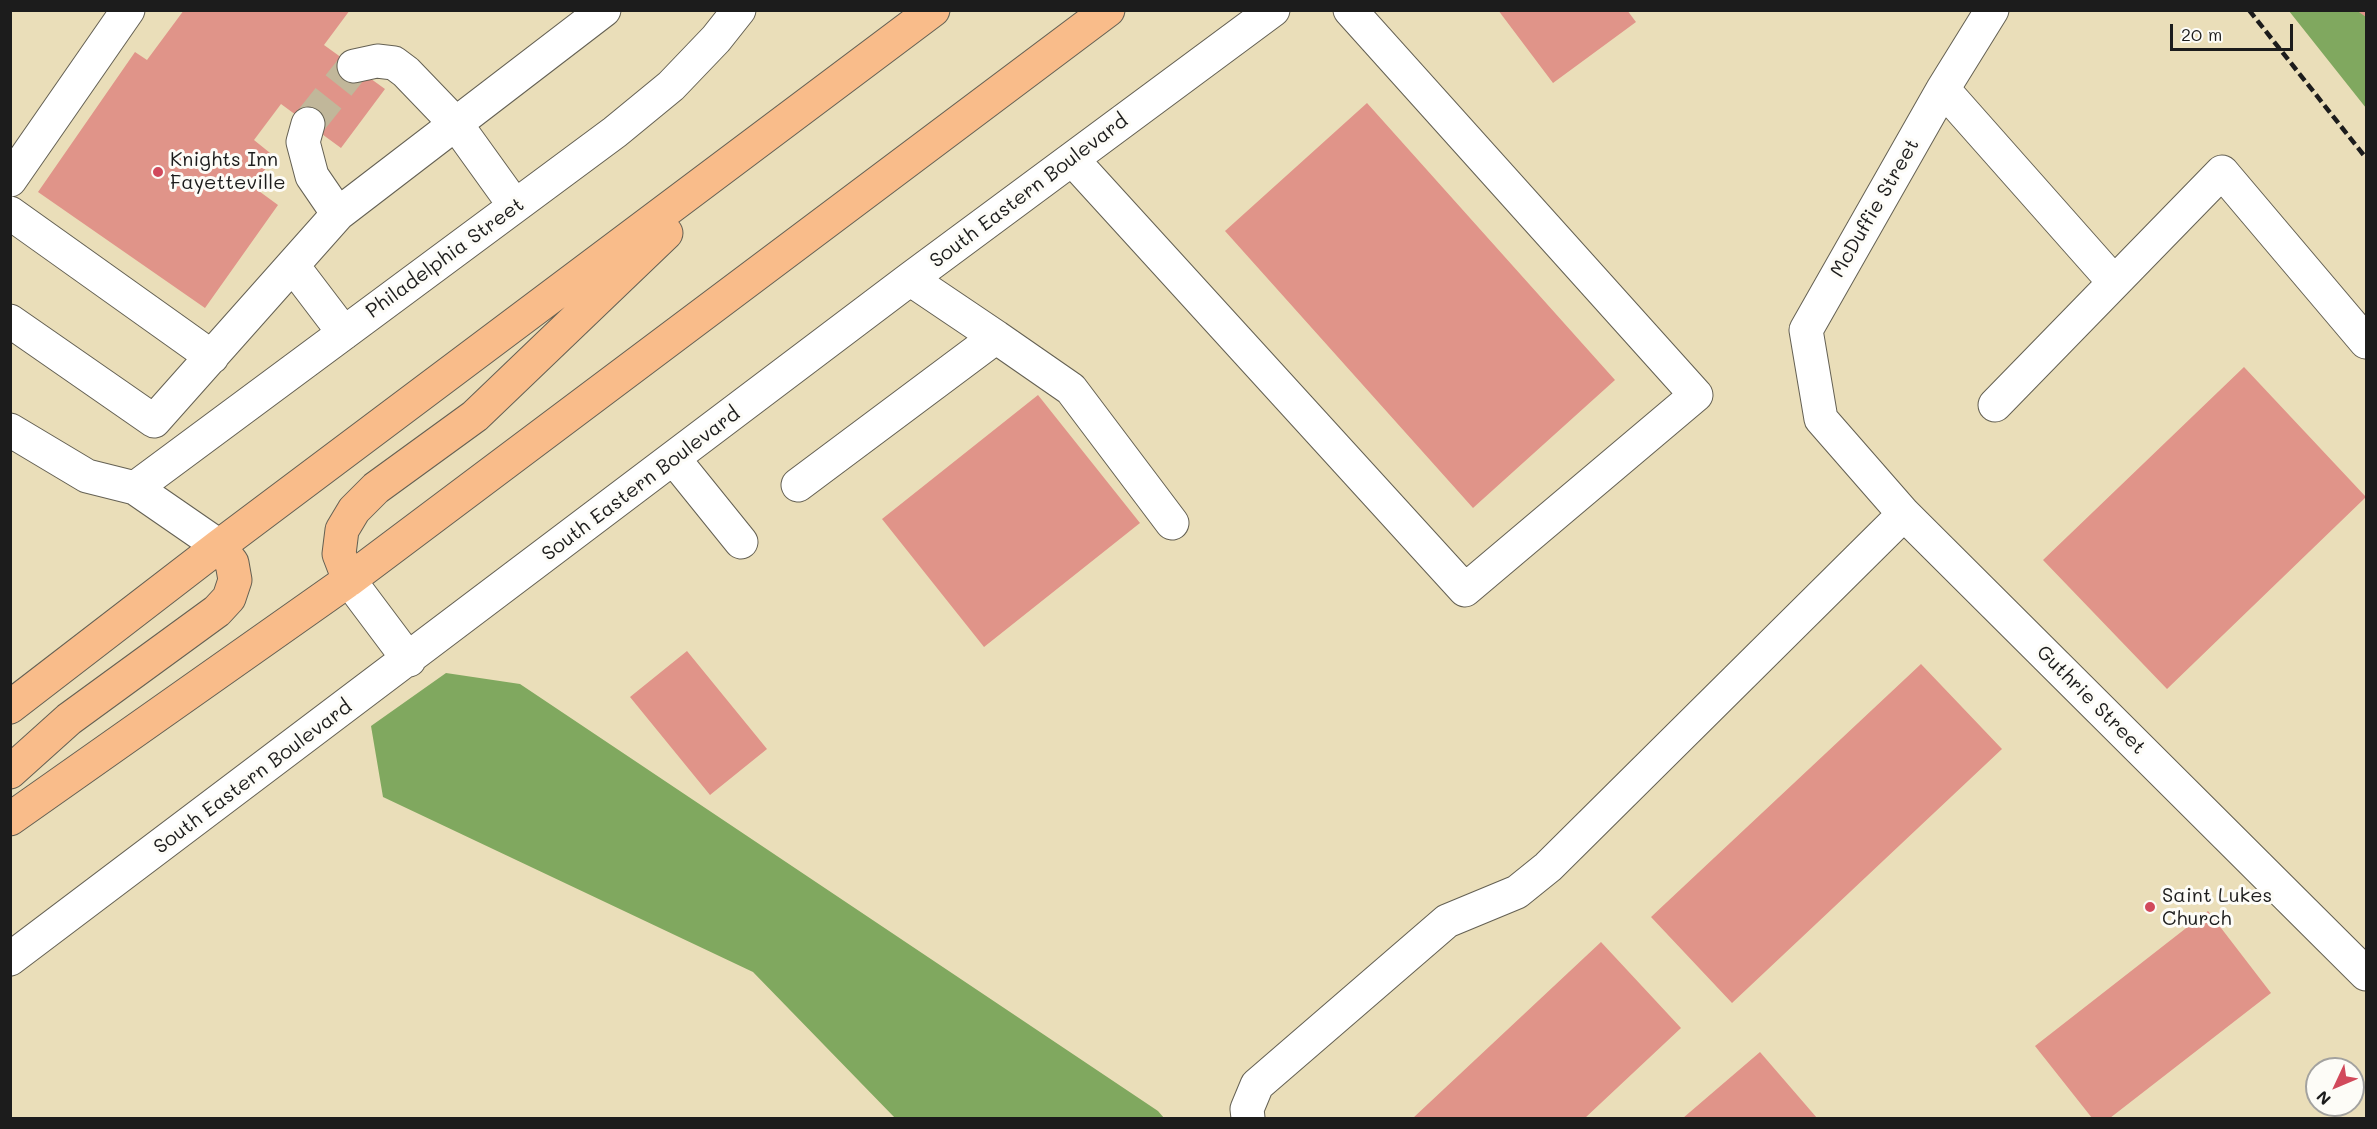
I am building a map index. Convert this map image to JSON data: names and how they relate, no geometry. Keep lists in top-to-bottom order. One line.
{"streets":{"street":["South Eastern Boulevard","McDuffie Street","Philadelphia Street","Guthrie Street"]},"crossings":[["McDuffie Street","Guthrie Street"]],"places":["Knights Inn Fayetteville","Saint Lukes Church"],"scale_bar":"20 m","north":"bottom left"}
